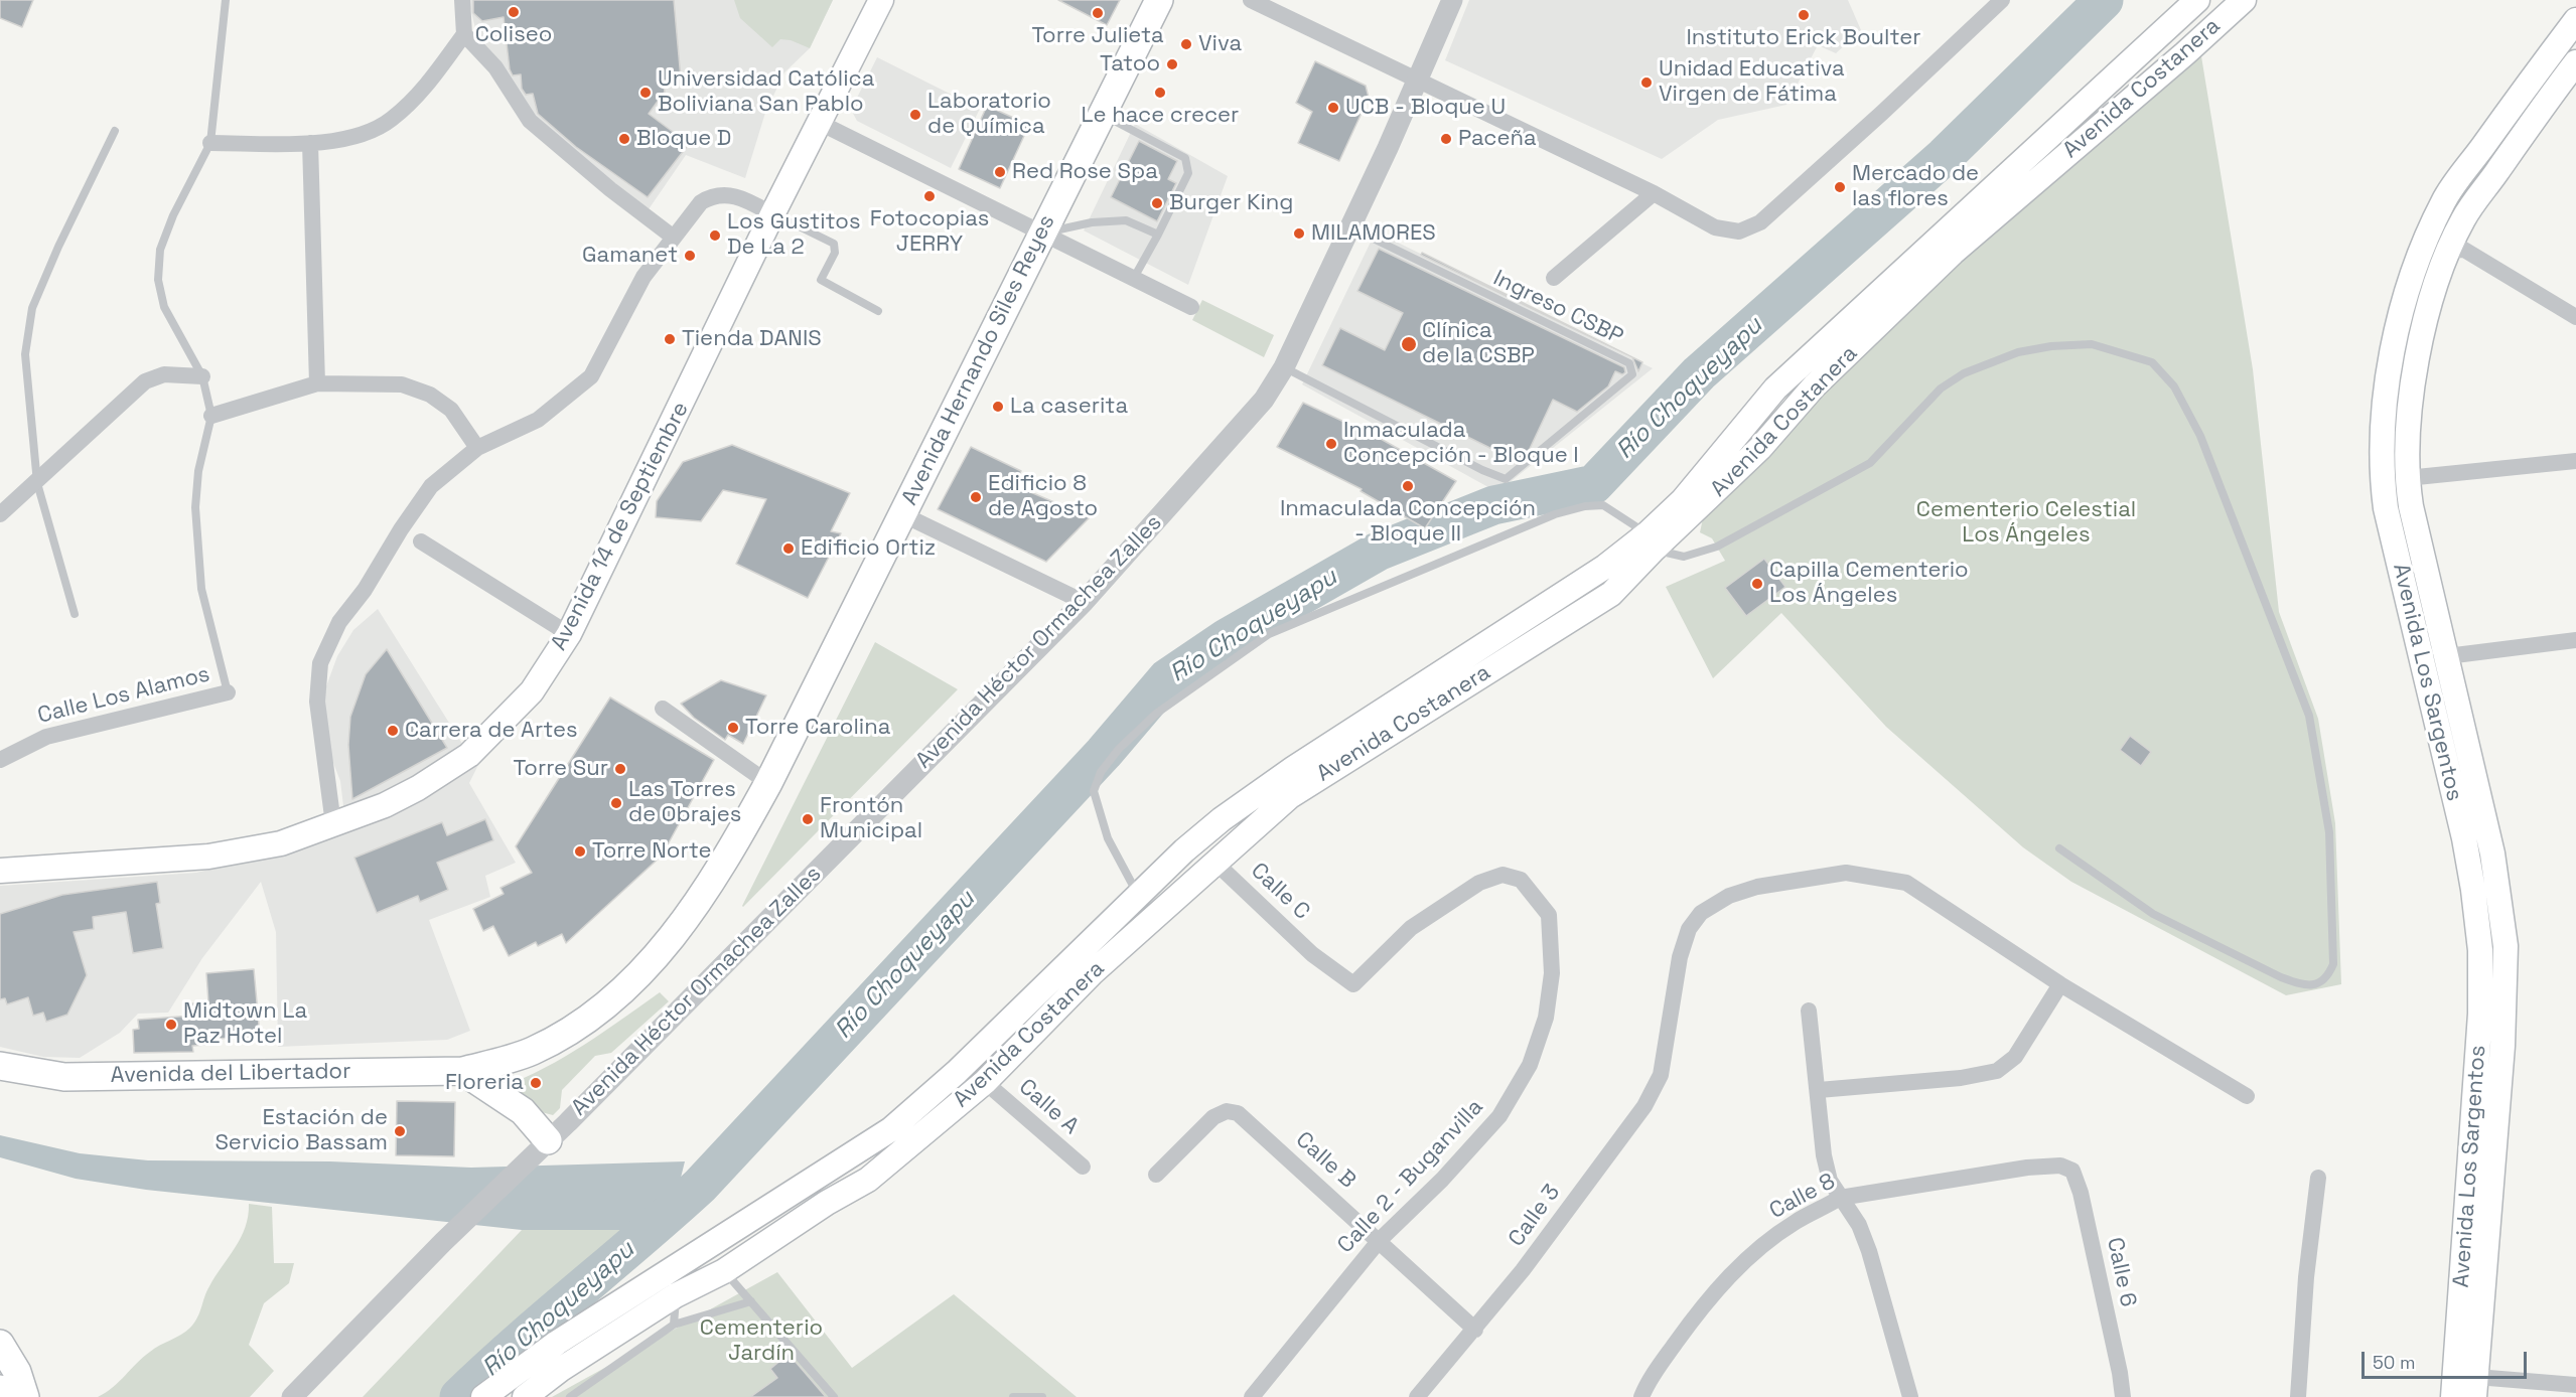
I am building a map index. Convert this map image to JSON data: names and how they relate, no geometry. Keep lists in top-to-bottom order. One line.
{"streets":{"main road":["Avenida Costanera","Avenida Hernando Siles Reyes","Avenida 14 de Septiembre","Avenida Los Sargentos","Avenida del Libertador"],"street":["Avenida Héctor Ormachea Zalles","Calle Los Alamos","Calle C","Calle A","Calle B","Calle 2 - Buganvilla","Calle 8","Calle 3","Calle 6"],"lane":["Ingreso CSBP"]},"crossings":[["Avenida Costanera","Calle C"],["Avenida Costanera","Calle A"],["Ingreso CSBP","Avenida Héctor Ormachea Zalles"],["Avenida Hernando Siles Reyes","Avenida del Libertador"],["Calle C","Calle 2 - Buganvilla"],["Calle B","Calle 2 - Buganvilla"],["Calle B","Calle 3"],["Calle 8","Calle 6"]],"water":["Río Choqueyapu"],"parks":["Cementerio Celestial Los Ángeles","Cementerio Jardín"],"places":["Coliseo","Torre Julieta","Instituto Erick Boulter","Viva","Tatoo","Unidad Educativa Virgen de Fátima","Universidad Católica Boliviana San Pablo","Le hace crecer","UCB - Bloque U","Laboratorio de Química","Bloque D","Paceña","Red Rose Spa","Mercado de las flores","Fotocopias JERRY","Burger King","MILAMORES","Los Gustitos De La 2","Gamanet","Tienda DANIS","Clínica de la CSBP","La caserita","Inmaculada Concepción - Bloque I","Inmaculada Concepción - Bloque II","Edificio 8 de Agosto","Edificio Ortiz","Capilla Cementerio Los Ángeles","Torre Carolina","Carrera de Artes","Torre Sur","Las Torres de Obrajes","Frontón Municipal","Torre Norte","Midtown La Paz Hotel","Floreria","Estación de Servicio Bassam"],"scale_bar":"50 m"}
